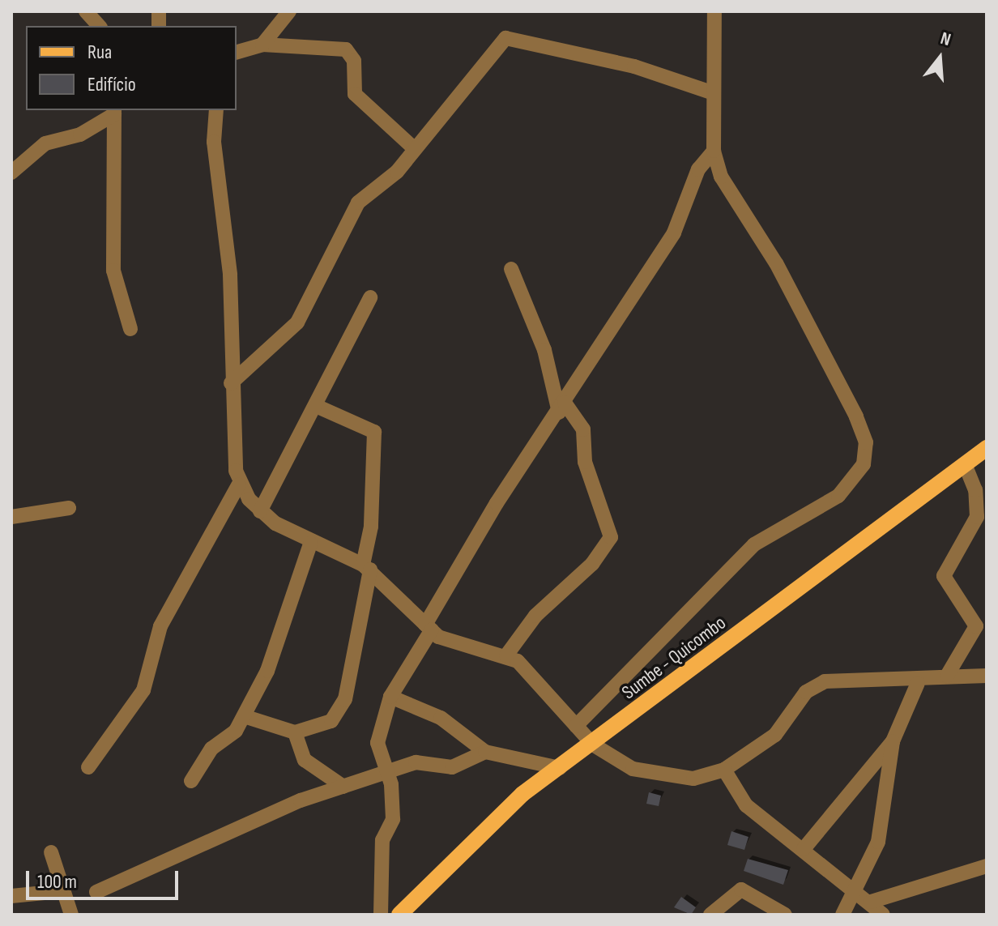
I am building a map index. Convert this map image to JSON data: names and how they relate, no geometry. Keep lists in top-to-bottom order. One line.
{"streets":{"main road":["Sumbe - Quicombo"]},"legend":["Rua","Edifício"],"scale_bar":"100 m","north":"top"}
